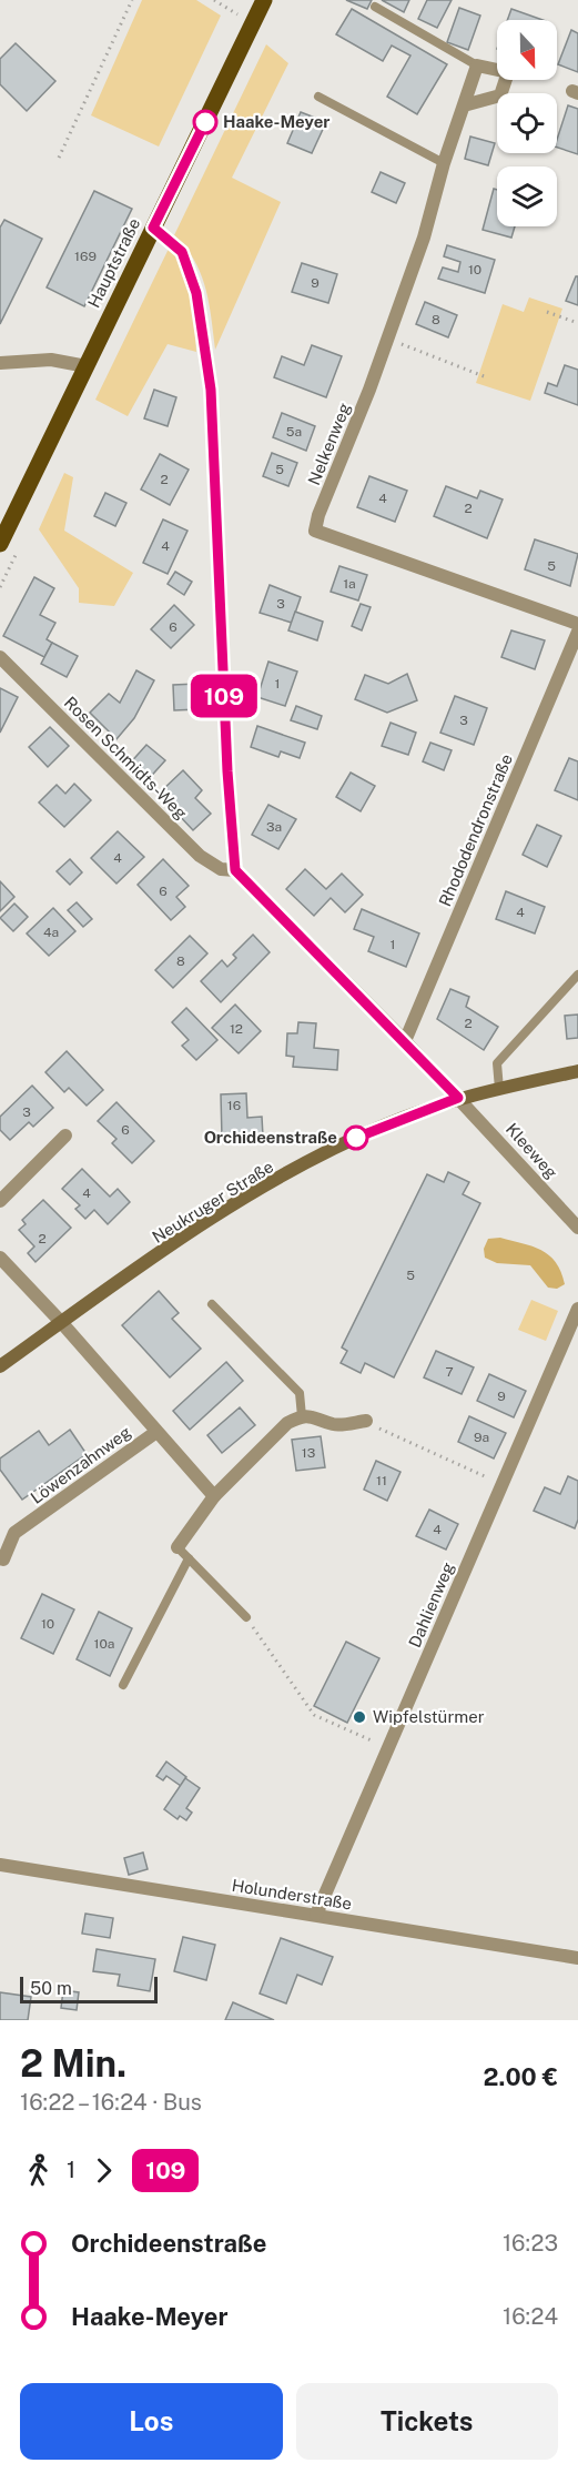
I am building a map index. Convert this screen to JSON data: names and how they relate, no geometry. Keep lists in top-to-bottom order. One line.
{"streets":{"main road":["Hauptstraße"],"street":["Nelkenweg","Rosen Schmidts-Weg","Rhododendronstraße","Kleeweg","Neukruger Straße","Löwenzahnweg","Dahlienweg","Holunderstraße"]},"crossings":[["Kleeweg","Neukruger Straße"],["Neukruger Straße","Löwenzahnweg"],["Dahlienweg","Holunderstraße"]],"places":["Haake-Meyer","Orchideenstraße","Wipfelstürmer"],"lines":["bus line 109"],"house_numbers":["169","10","9","8","5a","5","2","4","2","4","5","1a","3","6","1","3","3a","4","6","4","4a","1","8","2","12","16","3","6","4","2","5","7","9","9a","13","11","4","10","10a"],"scale_bar":"50 m","north":"bottom","page":{"on_map":"109","scale":"50 m","heading":["2 Min.","16:22 – 16:24 · Bus","2.00 €"],"legs":["1","109"],"list":[{"name":"Orchideenstraße","value":"16:23"},{"name":"Haake-Meyer","value":"16:24"}],"buttons":["Los","Tickets"]}}
